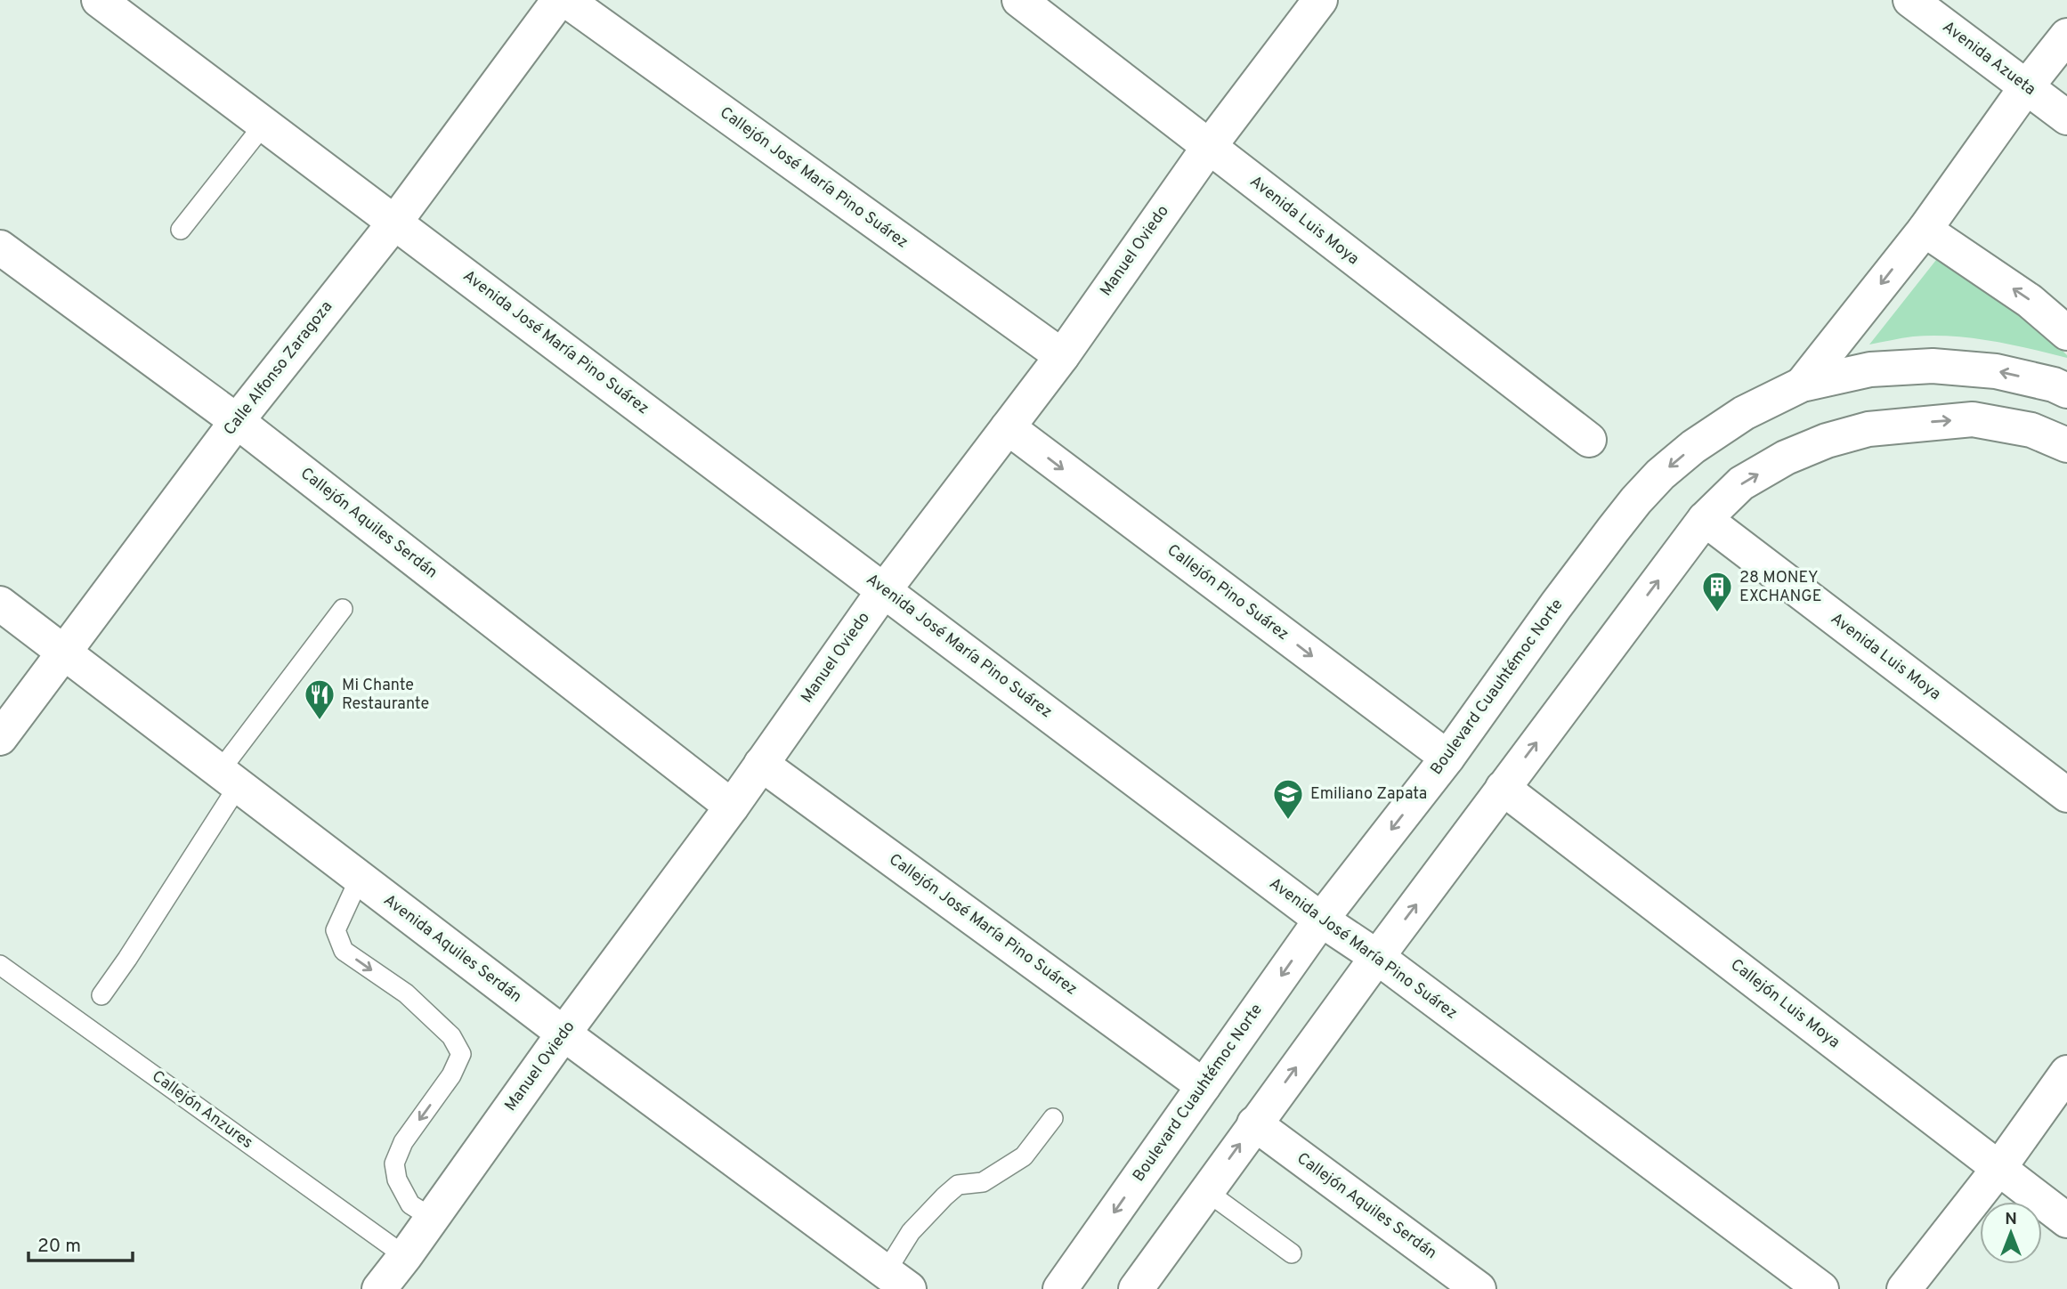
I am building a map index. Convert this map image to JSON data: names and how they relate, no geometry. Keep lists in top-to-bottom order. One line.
{"streets":{"street":["Avenida Azueta","Callejón José María Pino Suárez","Avenida Luis Moya","Manuel Oviedo","Avenida José María Pino Suárez","Calle Alfonso Zaragoza","Callejón Aquiles Serdán","Callejón Pino Suárez","Boulevard Cuauhtémoc Norte","Avenida Aquiles Serdán","Callejón Luis Moya"],"lane":["Callejón Anzures"]},"crossings":[["Callejón José María Pino Suárez","Manuel Oviedo"],["Callejón José María Pino Suárez","Boulevard Cuauhtémoc Norte"],["Avenida Luis Moya","Manuel Oviedo"],["Manuel Oviedo","Avenida José María Pino Suárez"],["Manuel Oviedo","Callejón Aquiles Serdán"],["Manuel Oviedo","Callejón Pino Suárez"],["Manuel Oviedo","Avenida Aquiles Serdán"],["Manuel Oviedo","Callejón Anzures"],["Avenida José María Pino Suárez","Calle Alfonso Zaragoza"],["Avenida José María Pino Suárez","Boulevard Cuauhtémoc Norte"],["Calle Alfonso Zaragoza","Callejón Aquiles Serdán"],["Calle Alfonso Zaragoza","Avenida Aquiles Serdán"],["Callejón Pino Suárez","Boulevard Cuauhtémoc Norte"]],"one_way":["Callejón Pino Suárez"],"places":{"building":["28 MONEY EXCHANGE"],"restaurant":["Mi Chante Restaurante"],"school or university":["Emiliano Zapata"]},"scale_bar":"20 m","north":"top"}
